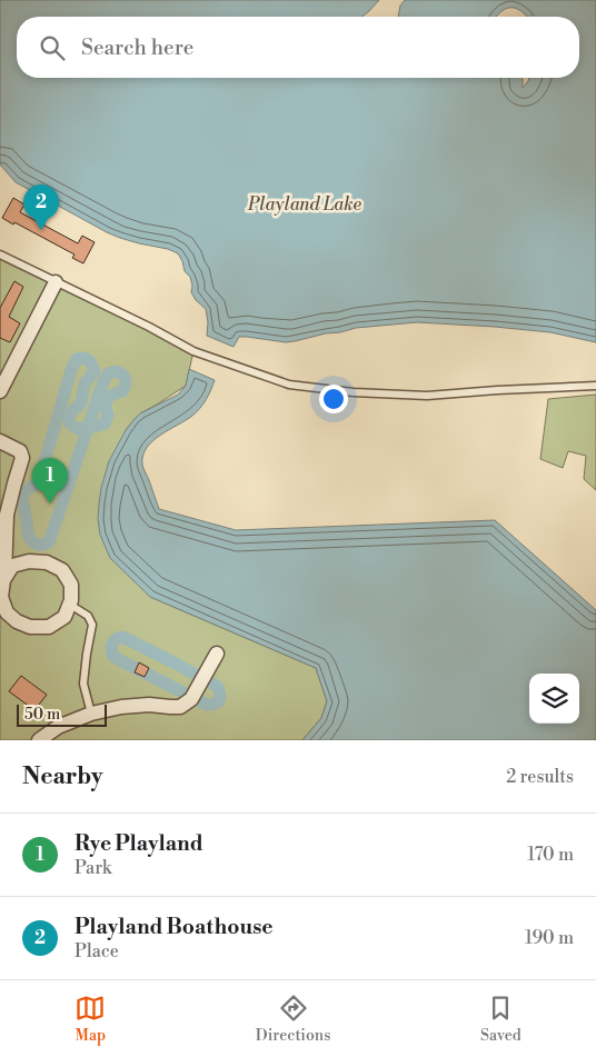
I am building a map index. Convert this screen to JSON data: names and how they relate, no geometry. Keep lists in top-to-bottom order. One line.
{"water":["Playland Lake"],"scale_bar":"50 m","page":{"search":"Search here","pins":["2","1"],"scale":"50 m","heading":["Nearby","2 results"],"list":[{"mark":"1","name":"Rye Playland","note":"Park","value":"170 m"},{"mark":"2","name":"Playland Boathouse","note":"Place","value":"190 m"}],"nav":["Map","Directions","Saved"]}}
